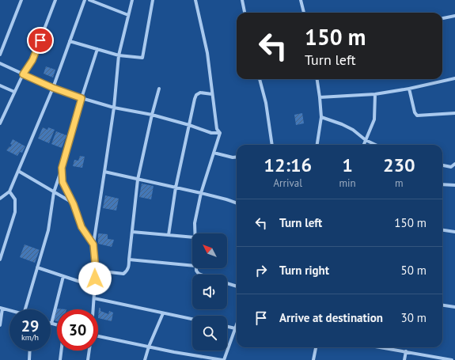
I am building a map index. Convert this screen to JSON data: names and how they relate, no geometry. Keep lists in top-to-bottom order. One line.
{"north":"top left","page":{"turn":["150 m","Turn left"],"eta":["12:16","Arrival","1","min","230","m"],"list":[{"name":"Turn left","value":"150 m"},{"name":"Turn right","value":"50 m"},{"name":"Arrive at destination","value":"30 m"}],"speed":"29 km/h","limit":"30"}}
